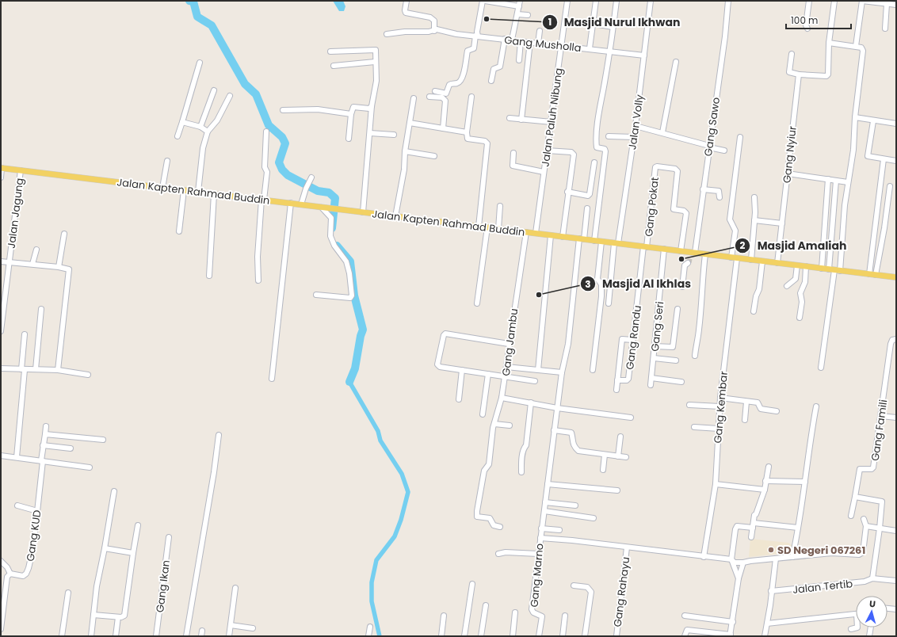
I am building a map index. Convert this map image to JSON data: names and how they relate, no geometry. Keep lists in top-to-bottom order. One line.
{"streets":{"main road":["Jalan Kapten Rahmad Buddin"],"street":["Gang Musholla","Jalan Paluh Nibung","Jalan Volly","Gang Sawo","Gang Nyiur","Gang Pokat","Jalan Jagung","Gang Seri","Gang Randu","Gang Jambu","Gang Kembar","Gang Famili","Gang KUD","Gang Marno","Gang Ikan","Jalan Tertib","Gang Rahayu"]},"crossings":[["Gang Musholla","Jalan Paluh Nibung"],["Gang Musholla","Jalan Volly"],["Jalan Paluh Nibung","Jalan Kapten Rahmad Buddin"],["Jalan Volly","Jalan Kapten Rahmad Buddin"],["Gang Sawo","Jalan Kapten Rahmad Buddin"],["Gang Nyiur","Jalan Kapten Rahmad Buddin"],["Jalan Kapten Rahmad Buddin","Gang Pokat"],["Jalan Kapten Rahmad Buddin","Jalan Jagung"],["Jalan Kapten Rahmad Buddin","Gang Seri"],["Jalan Kapten Rahmad Buddin","Gang Randu"],["Jalan Kapten Rahmad Buddin","Gang Jambu"],["Jalan Kapten Rahmad Buddin","Gang Kembar"],["Jalan Kapten Rahmad Buddin","Gang Marno"],["Gang Pokat","Gang Randu"]],"places":["Masjid Nurul Ikhwan","Masjid Amaliah","Masjid Al Ikhlas","SD Negeri 067261"],"scale_bar":"100 m","north":"top"}
